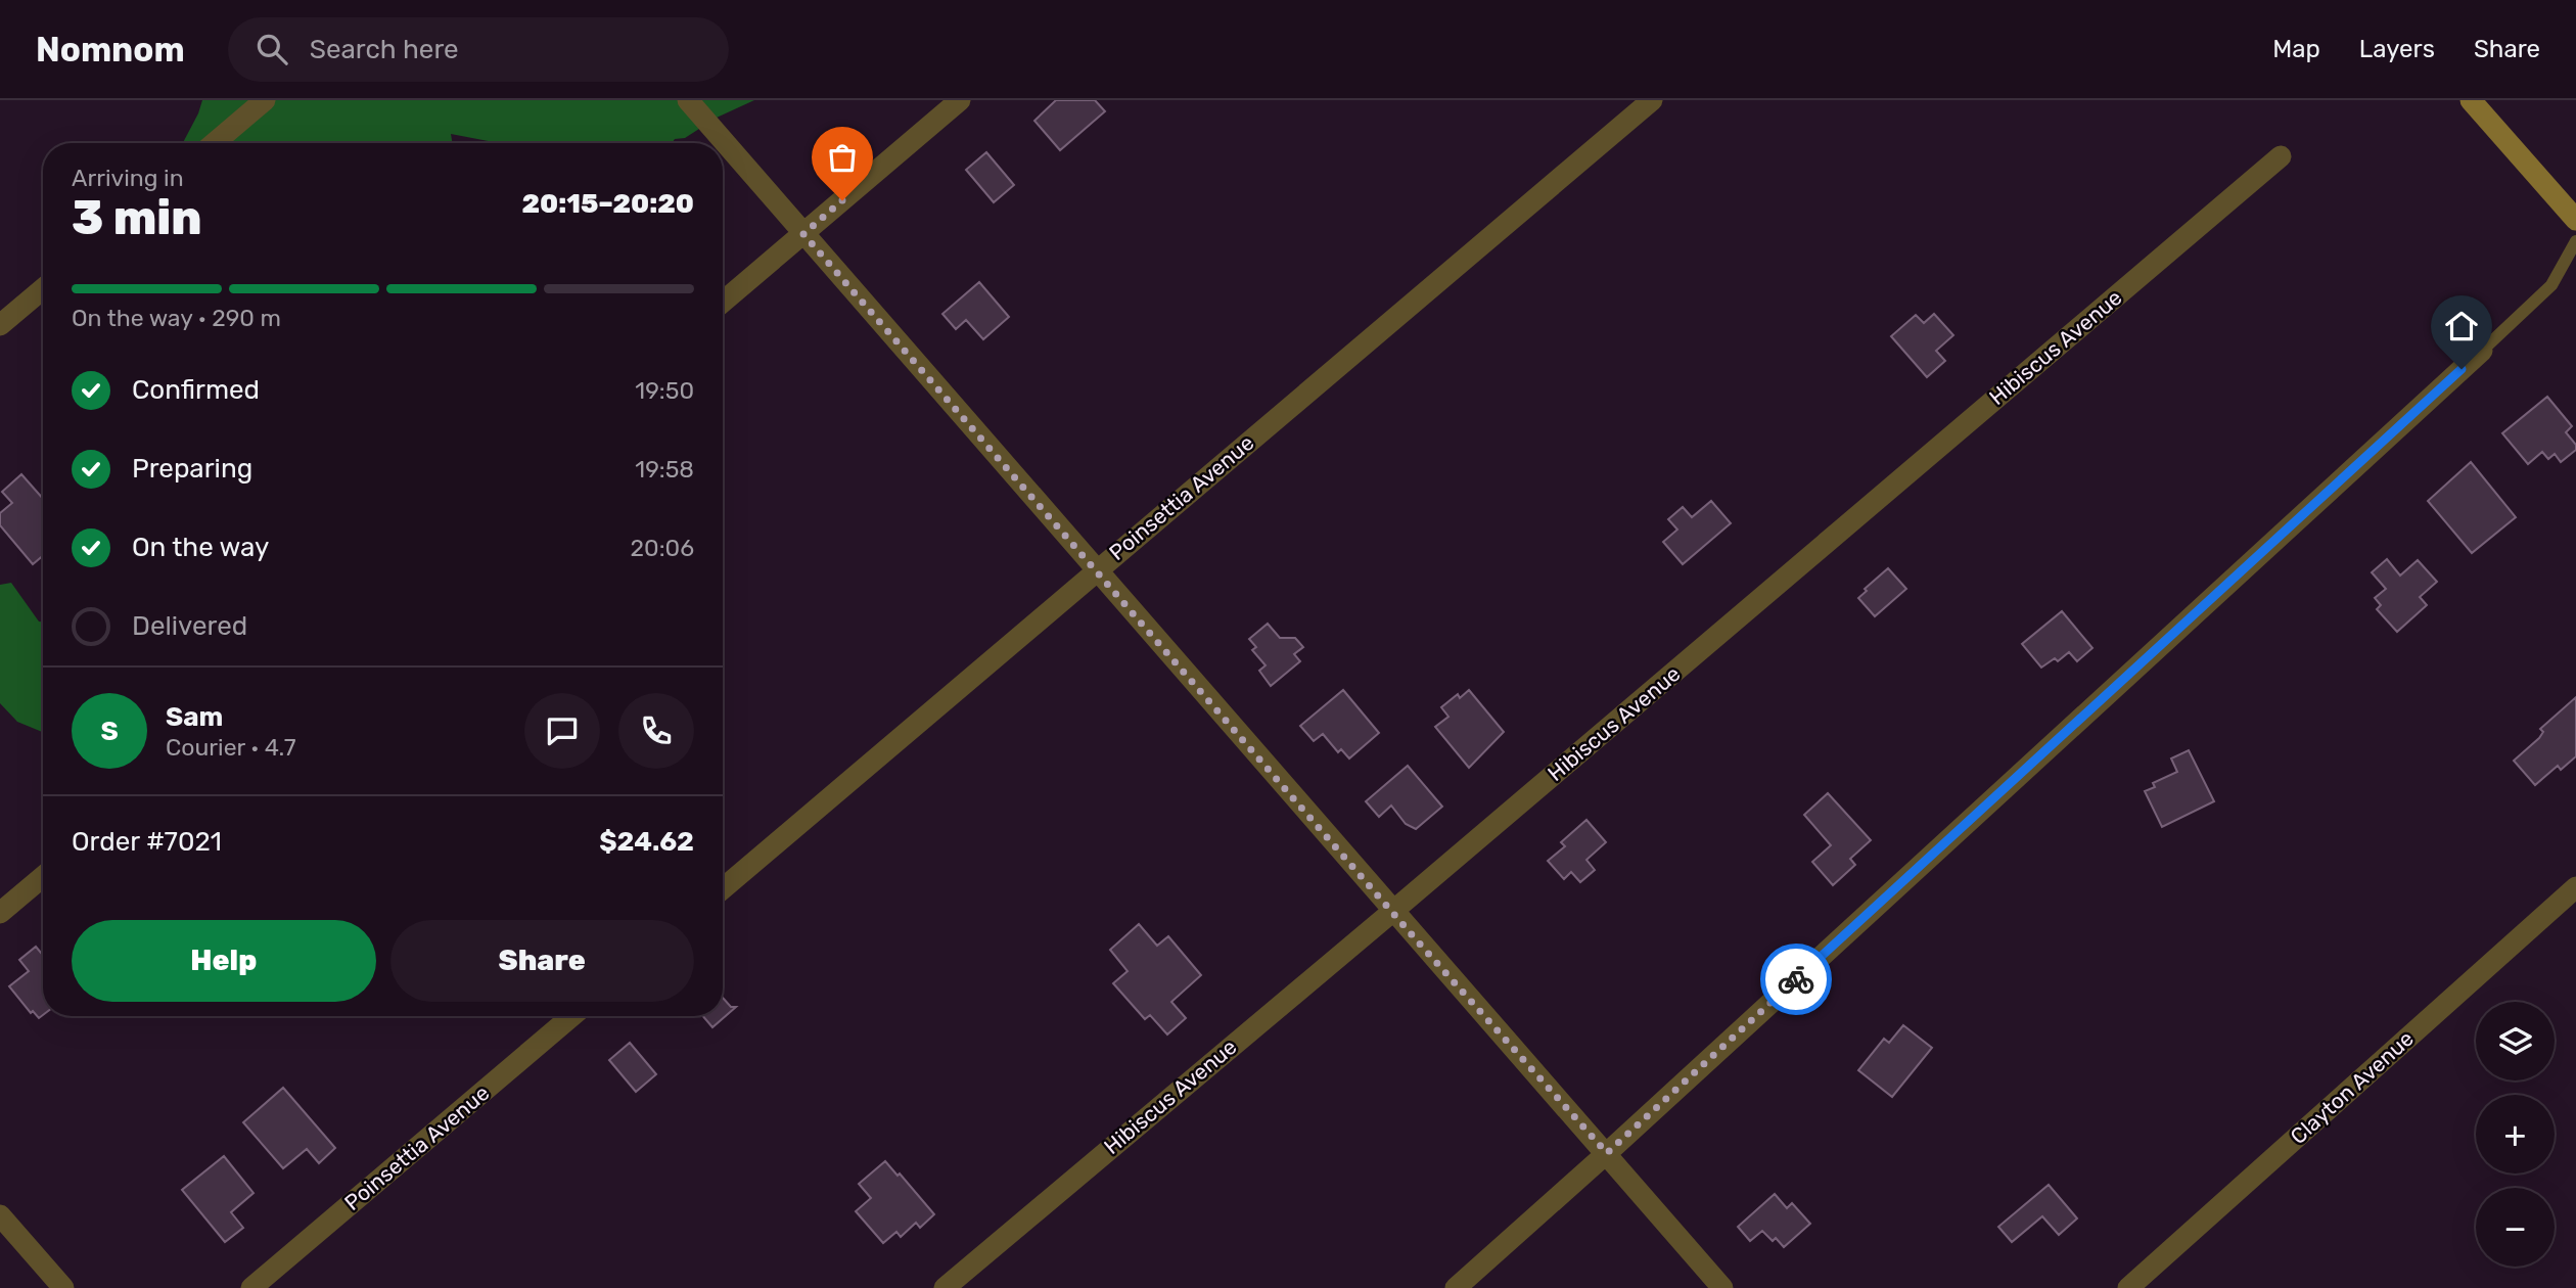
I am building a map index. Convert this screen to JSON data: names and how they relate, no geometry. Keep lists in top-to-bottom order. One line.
{"streets":{"street":["Hibiscus Avenue","Poinsettia Avenue","Clayton Avenue"]},"page":{"header":"Nomnom","search":"Search here","nav":["Map","Layers","Share"],"heading":["3 min","Arriving in","20:15–20:20"],"panel":["Sam","Courier · 4.7","Order #7021","$24.62"],"bar":"On the way · 290 m","list":[["Confirmed","19:50"],["Preparing","19:58"],["On the way","20:06"],"Delivered"],"round":"S","buttons":["Help","Share"],"map_buttons":["+","−"]}}
